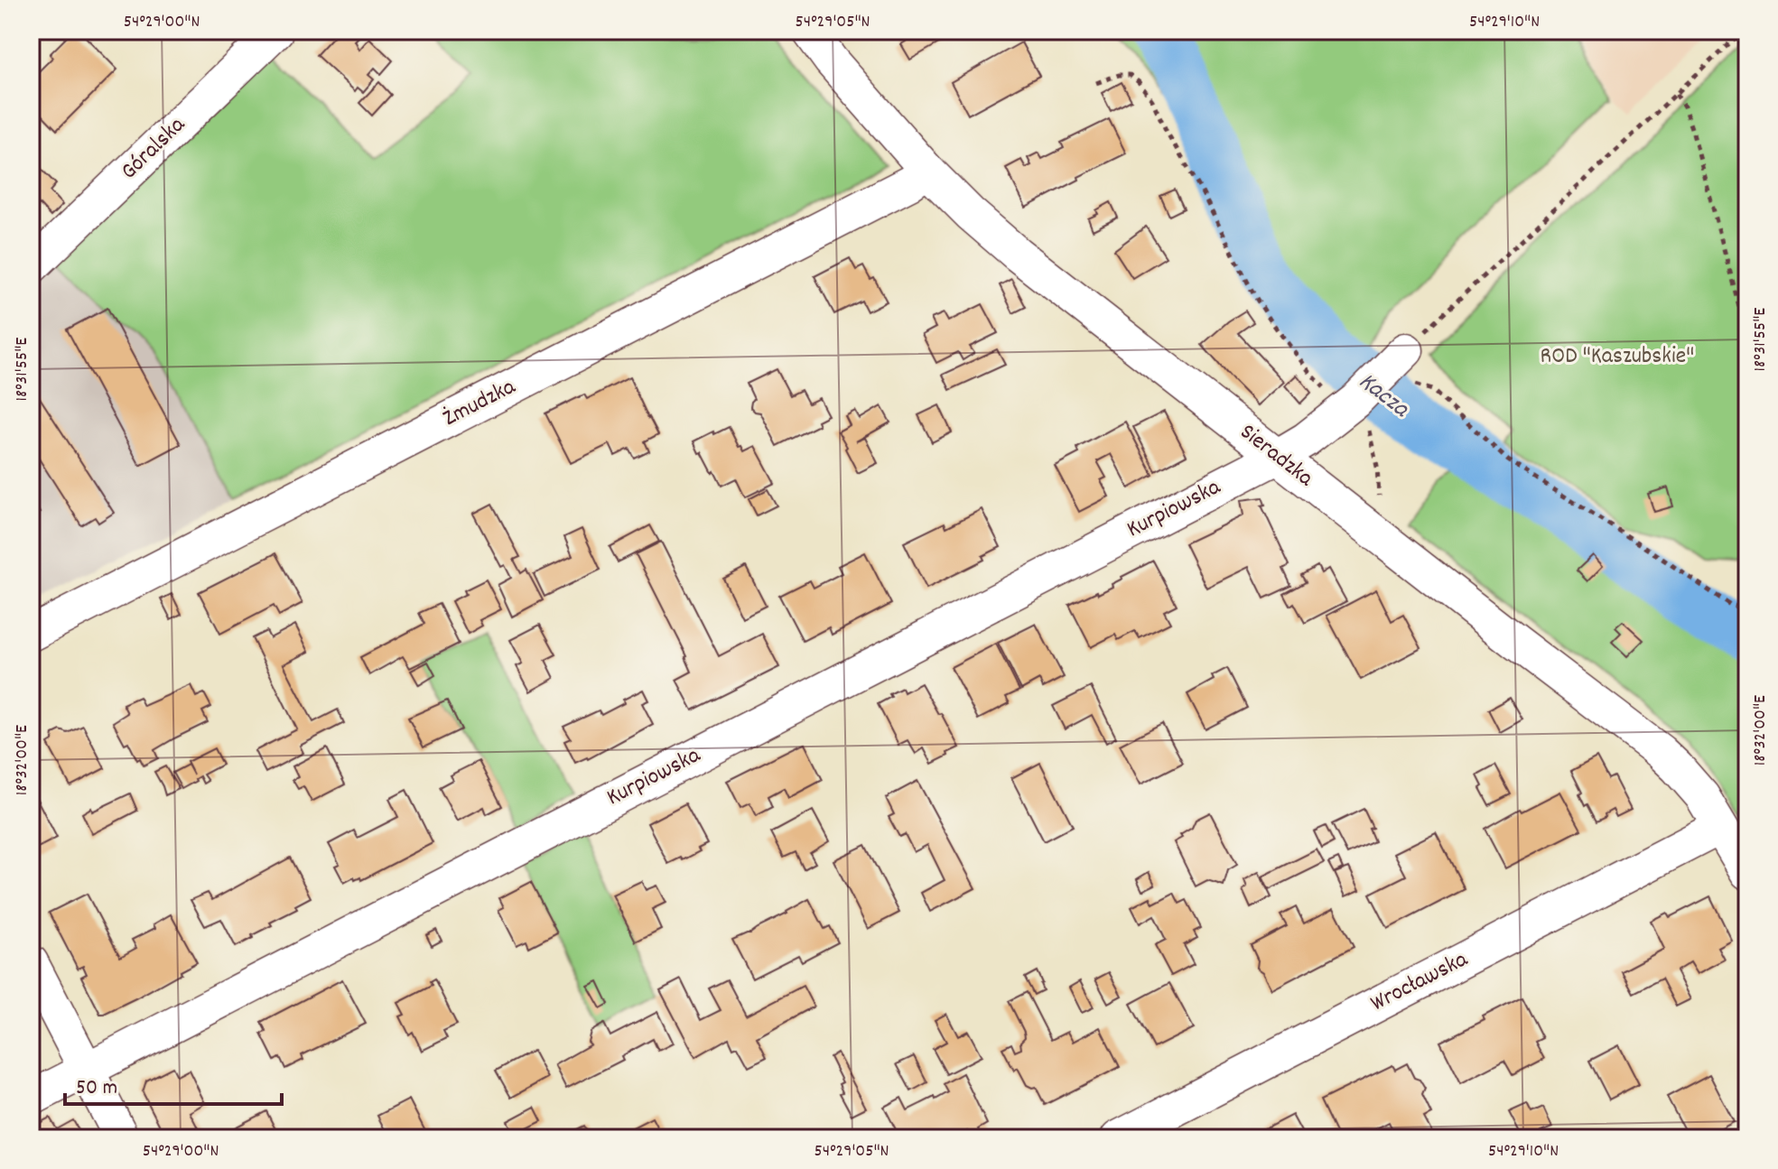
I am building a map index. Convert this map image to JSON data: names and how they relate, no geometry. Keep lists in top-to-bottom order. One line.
{"streets":{"street":["Góralska","Żmudzka","Sieradzka","Kurpiowska","Wrocławska"]},"crossings":[["Żmudzka","Sieradzka"],["Sieradzka","Kurpiowska"],["Sieradzka","Wrocławska"]],"water":["Kacza"],"parks":["ROD \"Kaszubskie\""],"scale_bar":"50 m","coordinates":["54°29'00\"N","54°29'05\"N","54°29'10\"N","18°31'55\"E","18°32'00\"E"]}
